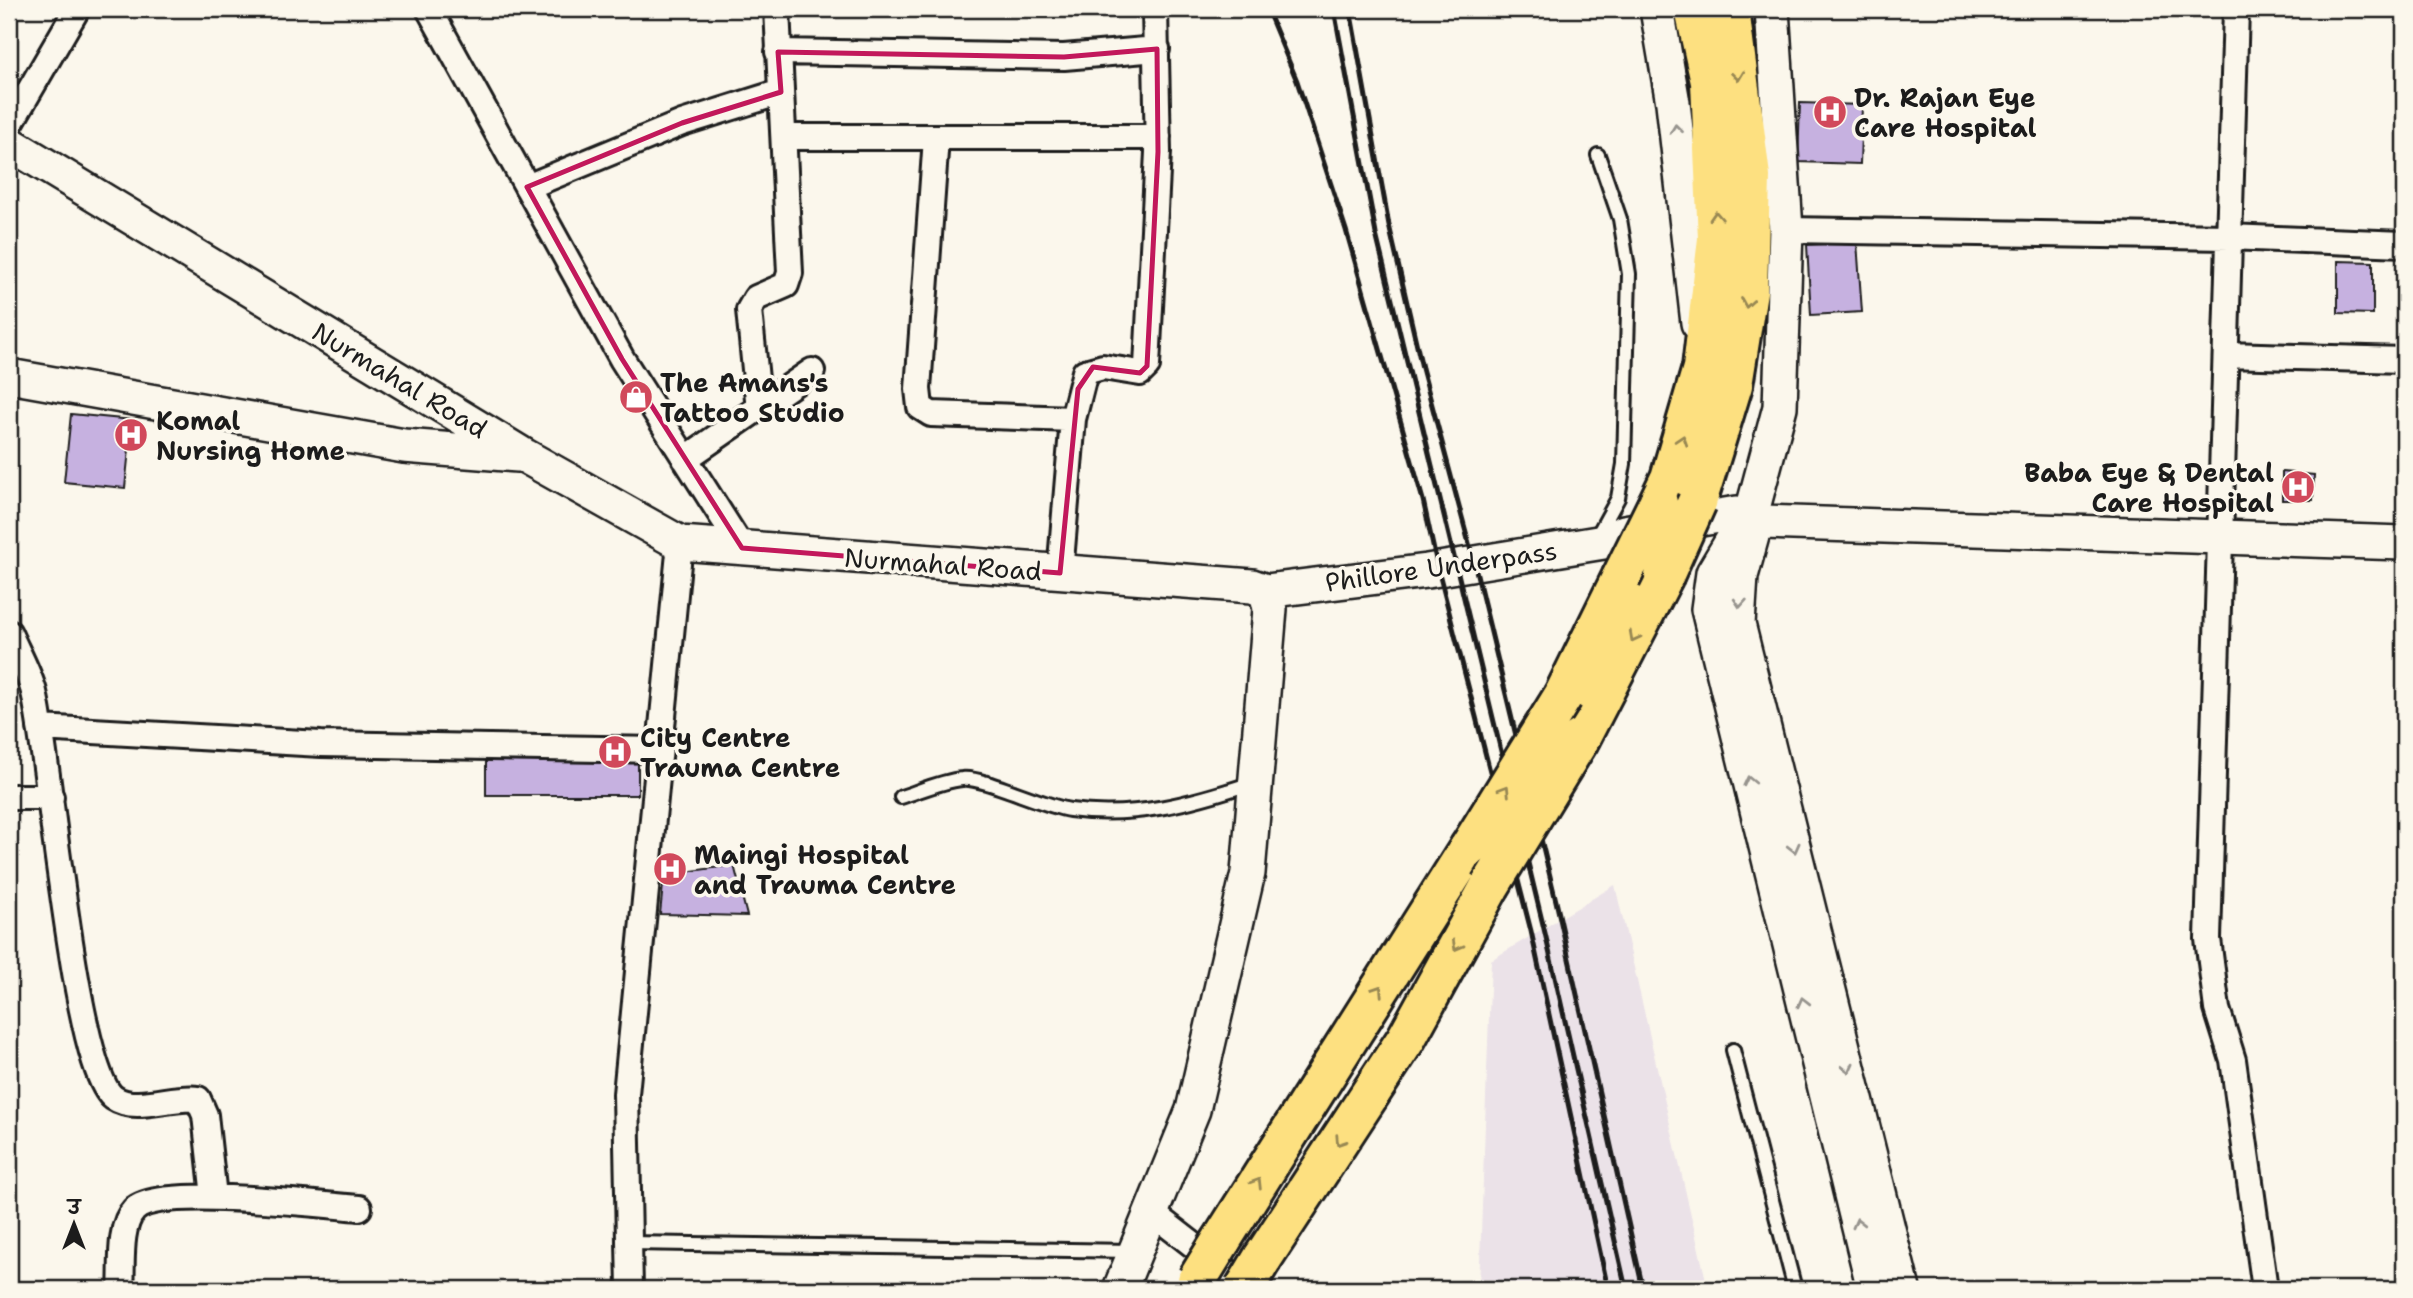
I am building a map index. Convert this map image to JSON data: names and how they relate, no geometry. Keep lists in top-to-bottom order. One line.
{"streets":{"street":["Nurmahal Road","Phillore Underpass"]},"crossings":[["Nurmahal Road","Phillore Underpass"]],"places":{"hospital":["Dr. Rajan Eye Care Hospital","Komal Nursing Home","Baba Eye & Dental Care Hospital","City Centre Trauma Centre","Maingi Hospital and Trauma Centre"],"shop":["The Amans's Tattoo Studio"]},"north":"top"}
